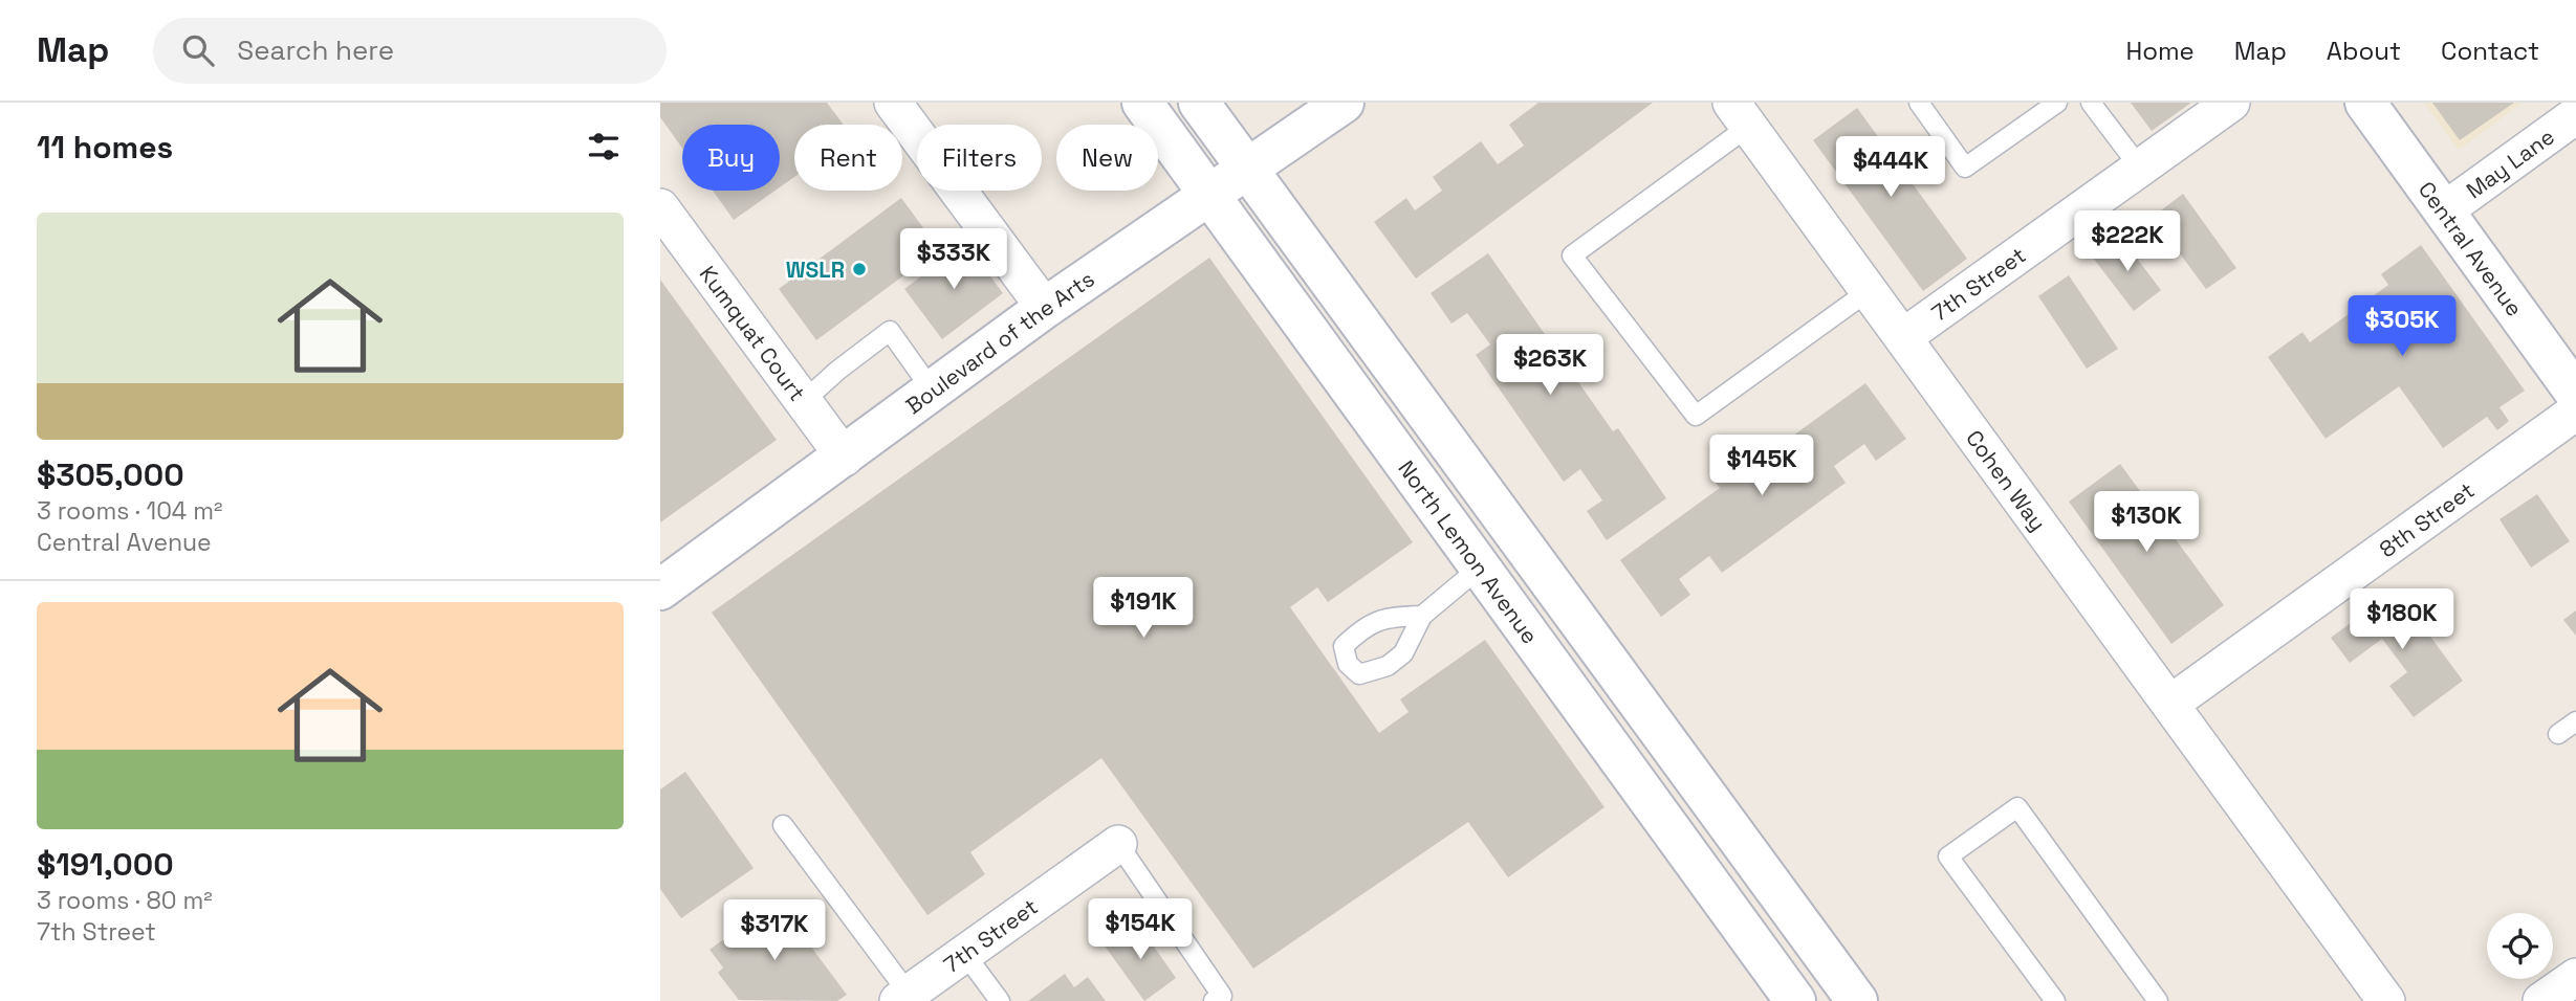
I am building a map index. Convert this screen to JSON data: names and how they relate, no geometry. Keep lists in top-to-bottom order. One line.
{"streets":{"street":["May Lane","Central Avenue","7th Street","Kumquat Court","Boulevard of the Arts","Cohen Way","8th Street","North Lemon Avenue"]},"crossings":[["May Lane","Central Avenue"],["7th Street","Cohen Way"],["Kumquat Court","Boulevard of the Arts"],["Boulevard of the Arts","North Lemon Avenue"],["Cohen Way","8th Street"]],"places":["WSLR"],"page":{"header":"Map","search":"Search here","nav":["Home","Map","About","Contact"],"heading":"11 homes","chip":["Buy","Rent","Filters","New"],"price":["$444K","$222K","$333K","$305K","$263K","$145K","$130K","$191K","$180K","$154K","$317K"],"list":[{"name":"$305,000","note":"3 rooms · 104 m² · Central Avenue"},{"name":"$191,000","note":"3 rooms · 80 m² · 7th Street"}]}}
